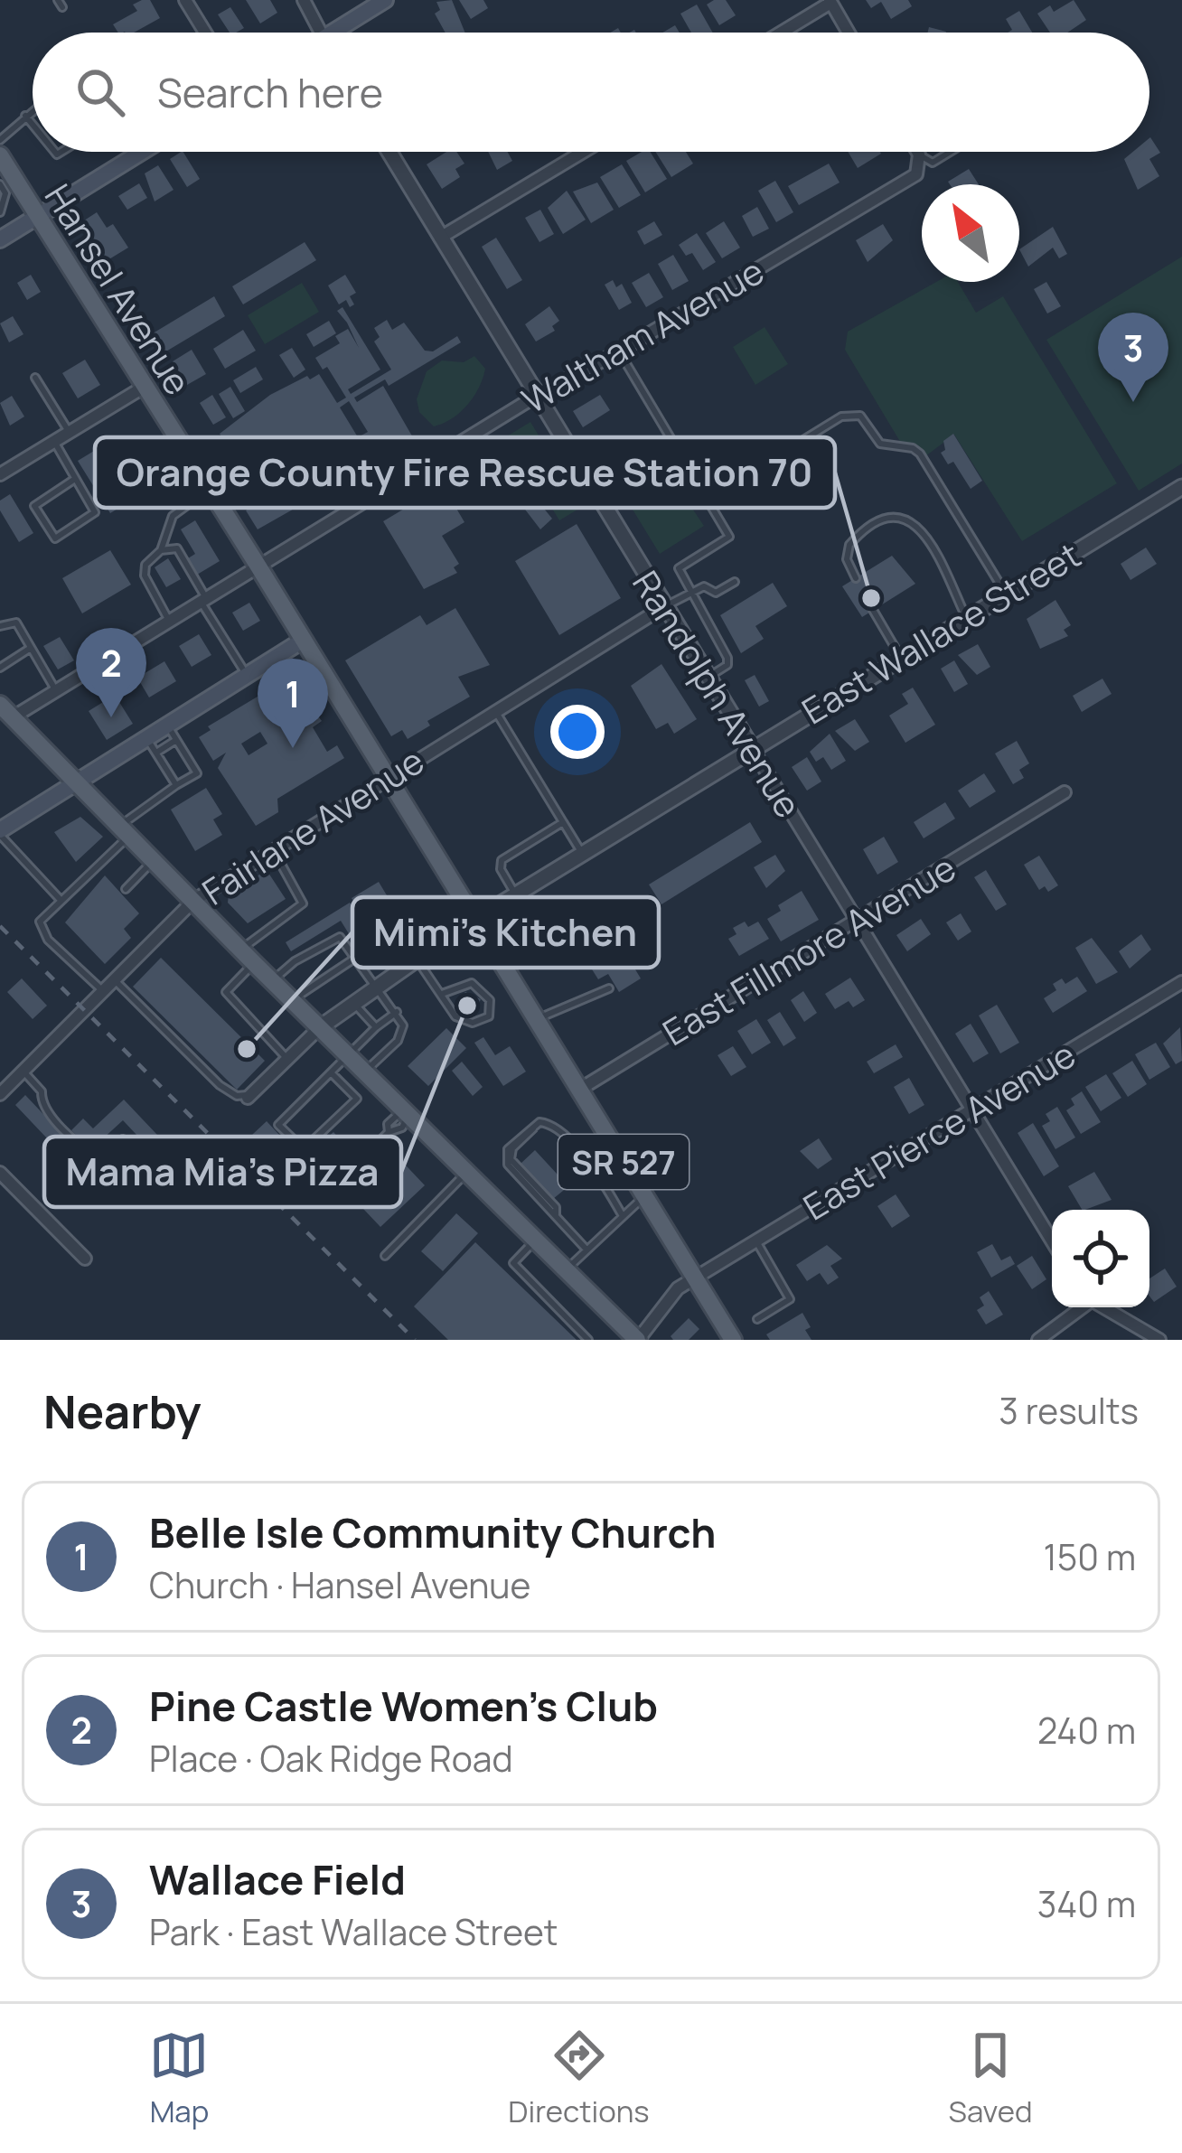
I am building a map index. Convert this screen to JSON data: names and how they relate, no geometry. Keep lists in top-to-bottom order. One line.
{"streets":{"main road":["Hansel Avenue","SR 527"],"street":["Waltham Avenue","East Wallace Street","Randolph Avenue","Fairlane Avenue","East Fillmore Avenue","East Pierce Avenue"]},"crossings":[["Hansel Avenue","Waltham Avenue"],["Hansel Avenue","East Wallace Street"],["Hansel Avenue","Fairlane Avenue"],["Hansel Avenue","East Fillmore Avenue"],["Hansel Avenue","East Pierce Avenue"],["Waltham Avenue","Randolph Avenue"],["Waltham Avenue","SR 527"],["East Wallace Street","Randolph Avenue"],["East Wallace Street","SR 527"],["Randolph Avenue","Fairlane Avenue"],["Randolph Avenue","East Fillmore Avenue"],["Randolph Avenue","East Pierce Avenue"],["Fairlane Avenue","SR 527"],["East Pierce Avenue","SR 527"]],"places":["Orange County Fire Rescue Station 70","Mama Mia's Pizza","Mimi's Kitchen"],"north":"top left","page":{"search":"Search here","pins":["3","2","1"],"heading":["Nearby","3 results"],"list":[{"mark":"1","name":"Belle Isle Community Church","note":"Church · Hansel Avenue","value":"150 m"},{"mark":"2","name":"Pine Castle Women's Club","note":"Place · Oak Ridge Road","value":"240 m"},{"mark":"3","name":"Wallace Field","note":"Park · East Wallace Street","value":"340 m"}],"nav":["Map","Directions","Saved"]}}
